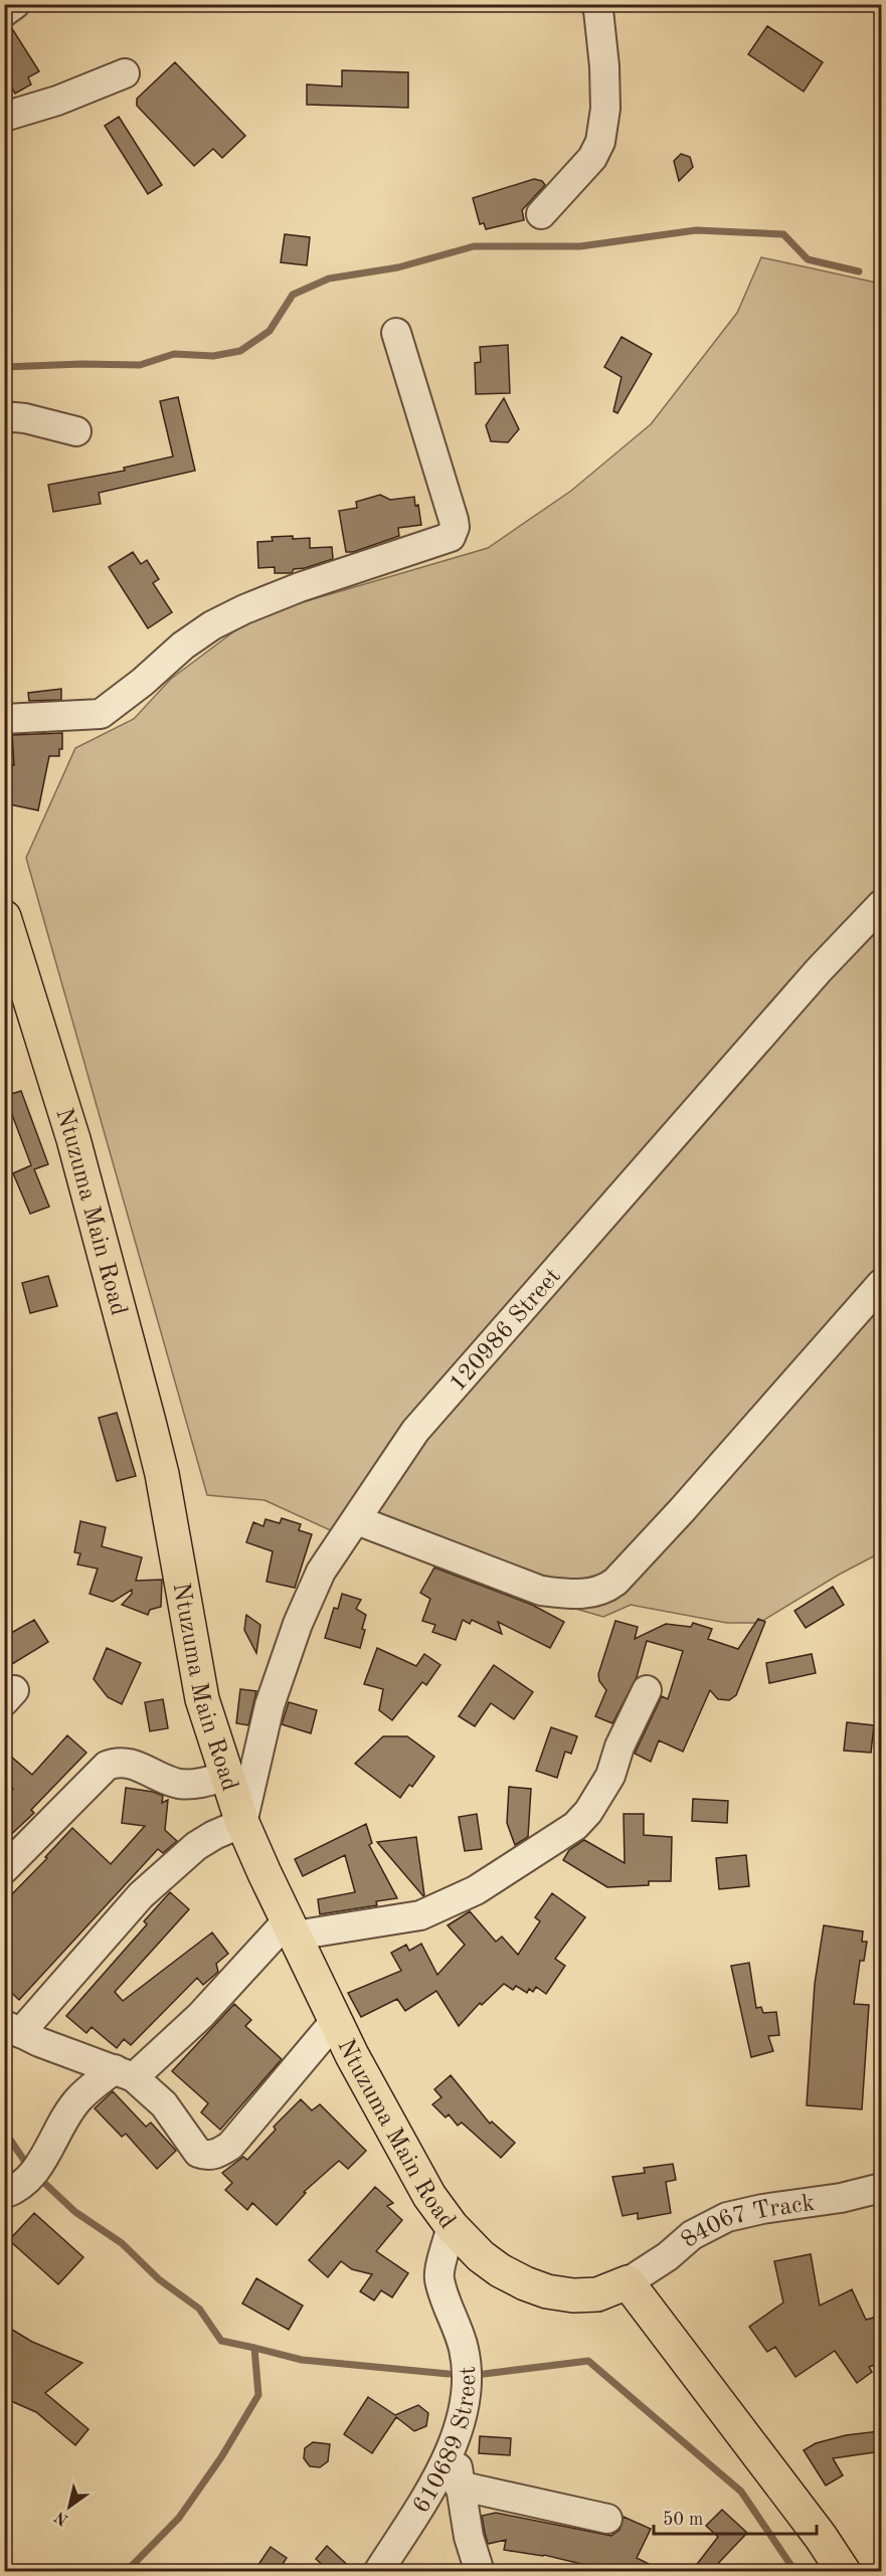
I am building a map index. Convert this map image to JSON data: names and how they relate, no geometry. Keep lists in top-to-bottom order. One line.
{"streets":{"main road":["Ntuzuma Main Road"],"street":["120986 Street","84067 Track","610689 Street"]},"crossings":[["Ntuzuma Main Road","120986 Street"],["Ntuzuma Main Road","84067 Track"],["Ntuzuma Main Road","610689 Street"]],"scale_bar":"50 m","north":"bottom left"}
